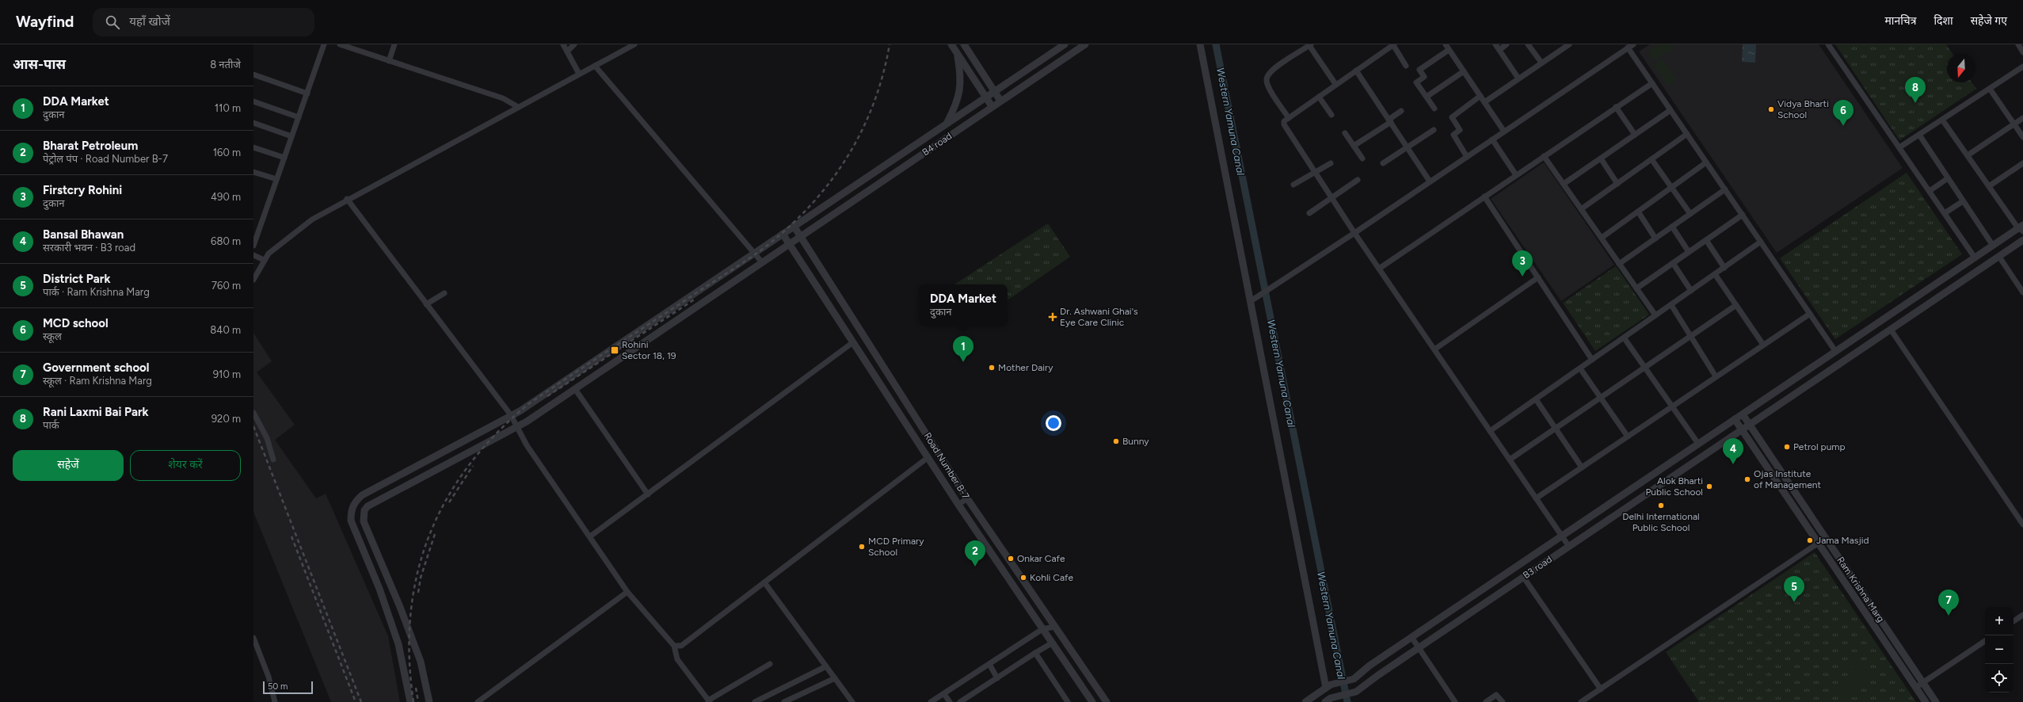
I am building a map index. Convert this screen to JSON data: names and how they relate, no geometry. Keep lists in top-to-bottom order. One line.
{"streets":{"street":["B4 road","Road Number B-7","B3 road","Ram Krishna Marg"]},"crossings":[["B4 road","Road Number B-7"],["B3 road","Ram Krishna Marg"]],"water":["Western Yamuna Canal"],"places":{"other":["Vidya Bharti School","Mother Dairy","Bunny","Petrol pump","Ojas Institute of Management","Alok Bharti Public School","Delhi International Public School","Jama Masjid","MCD Primary School","Onkar Cafe","Kohli Cafe"],"health":["Dr. Ashwani Ghai's Eye Care Clinic"],"transit":["Rohini Sector 18, 19"]},"scale_bar":"50 m","north":"bottom","page":{"header":"Wayfind","search":"यहाँ खोजें","nav":["मानचित्र","दिशा","सहेजे गए"],"heading":["आस-पास","8 नतीजे"],"pins":["8","6","3","1","4","2","5","7"],"list":[{"mark":"1","name":"DDA Market","note":"दुकान","value":"110 m"},{"mark":"2","name":"Bharat Petroleum","note":"पेट्रोल पंप · Road Number B-7","value":"160 m"},{"mark":"3","name":"Firstcry Rohini","note":"दुकान","value":"490 m"},{"mark":"4","name":"Bansal Bhawan","note":"सरकारी भवन · B3 road","value":"680 m"},{"mark":"5","name":"District Park","note":"पार्क · Ram Krishna Marg","value":"760 m"},{"mark":"6","name":"MCD school","note":"स्कूल","value":"840 m"},{"mark":"7","name":"Government school","note":"स्कूल · Ram Krishna Marg","value":"910 m"},{"mark":"8","name":"Rani Laxmi Bai Park","note":"पार्क","value":"920 m"}],"popup":["DDA Market","दुकान"],"buttons":["सहेजें","शेयर करें"],"map_buttons":["+","−"],"scale":"50 m"}}
